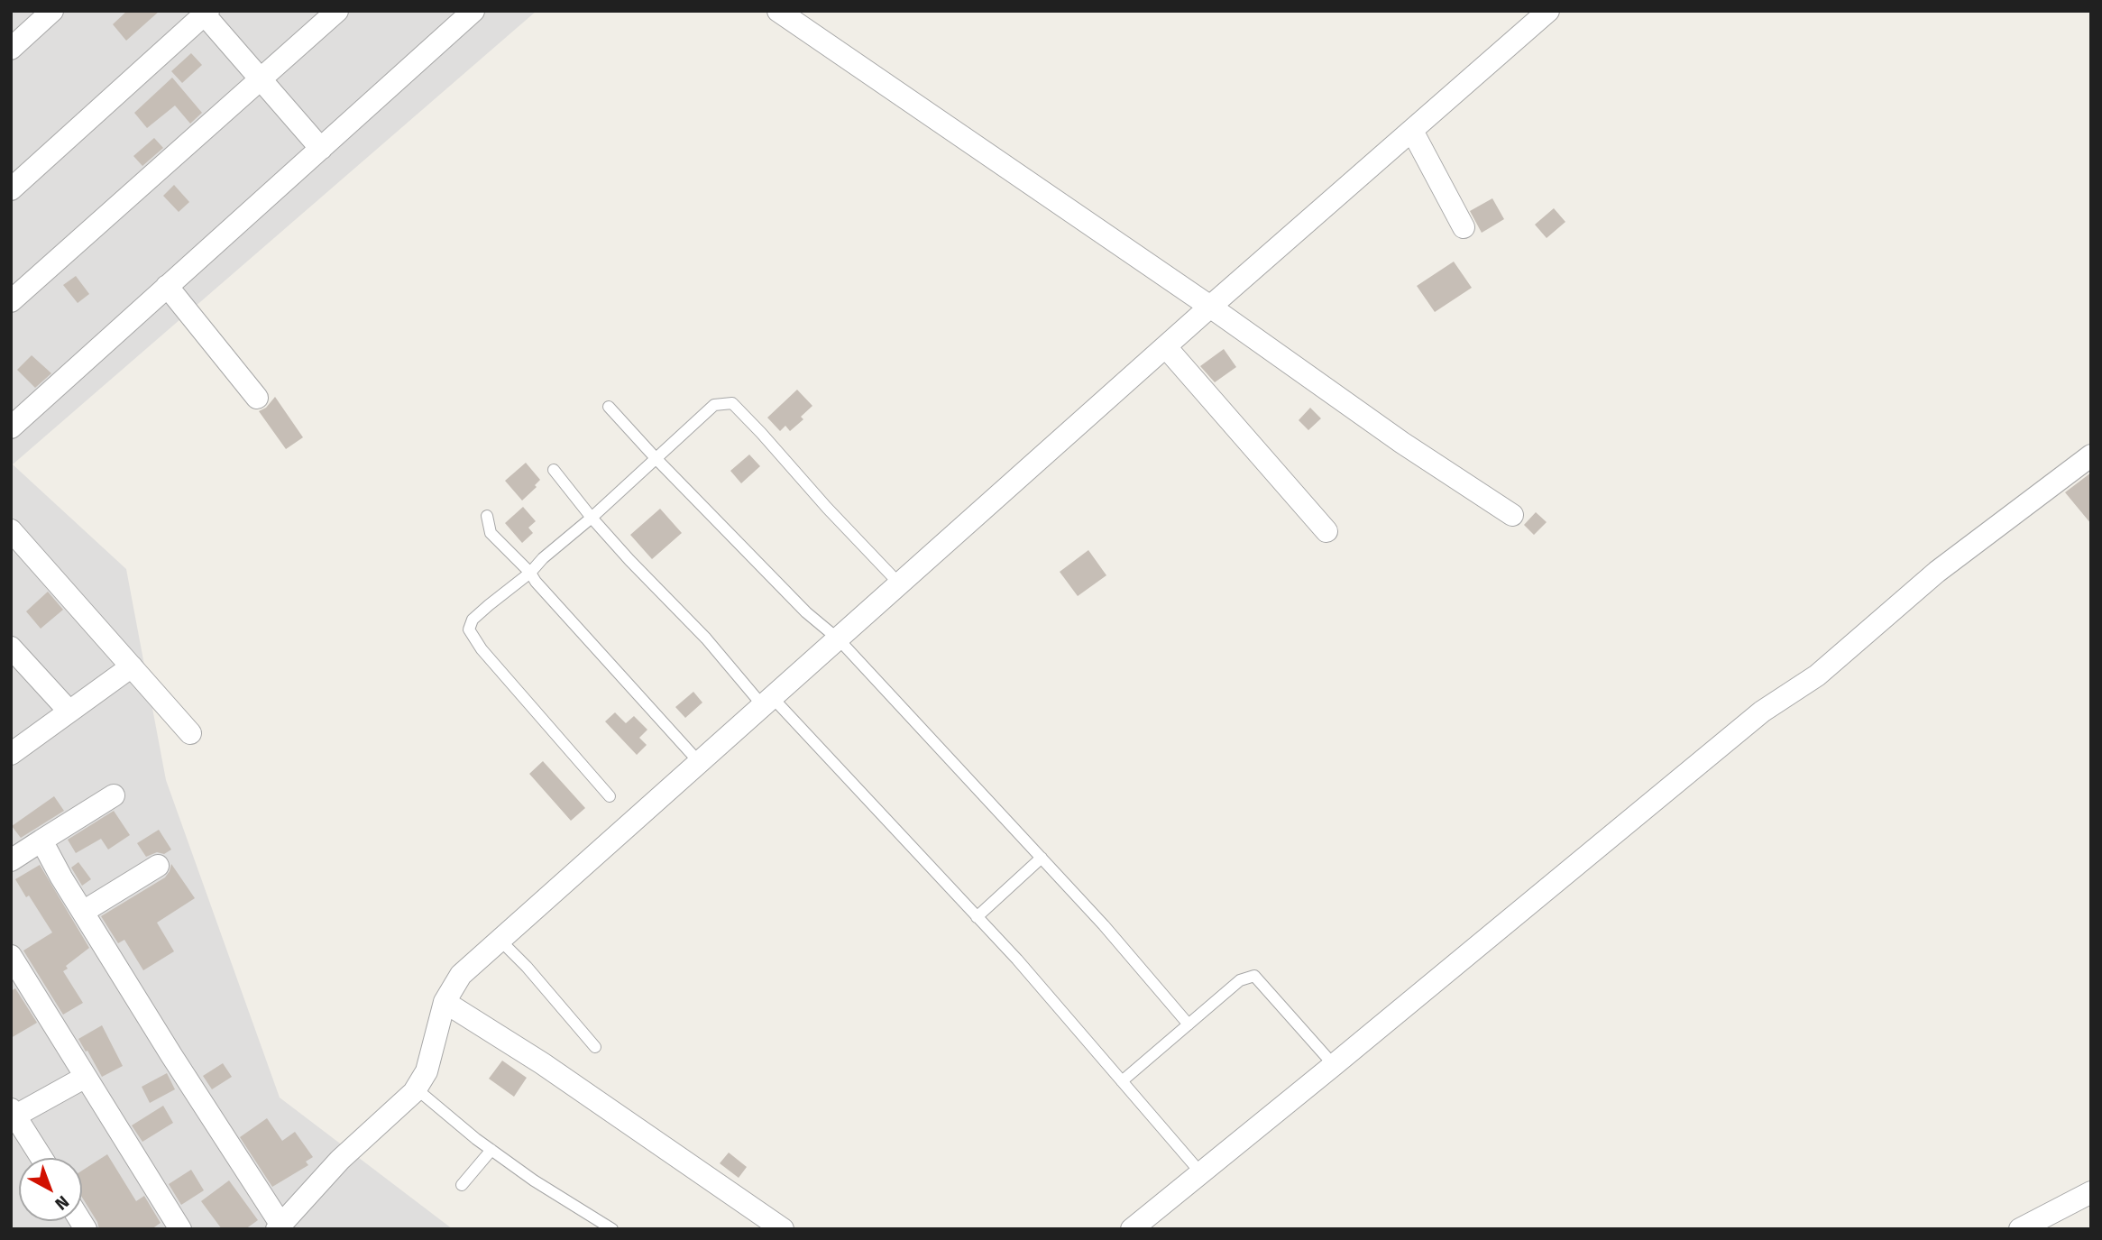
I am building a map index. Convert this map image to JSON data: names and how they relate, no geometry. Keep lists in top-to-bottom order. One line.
{"north":"bottom right"}
